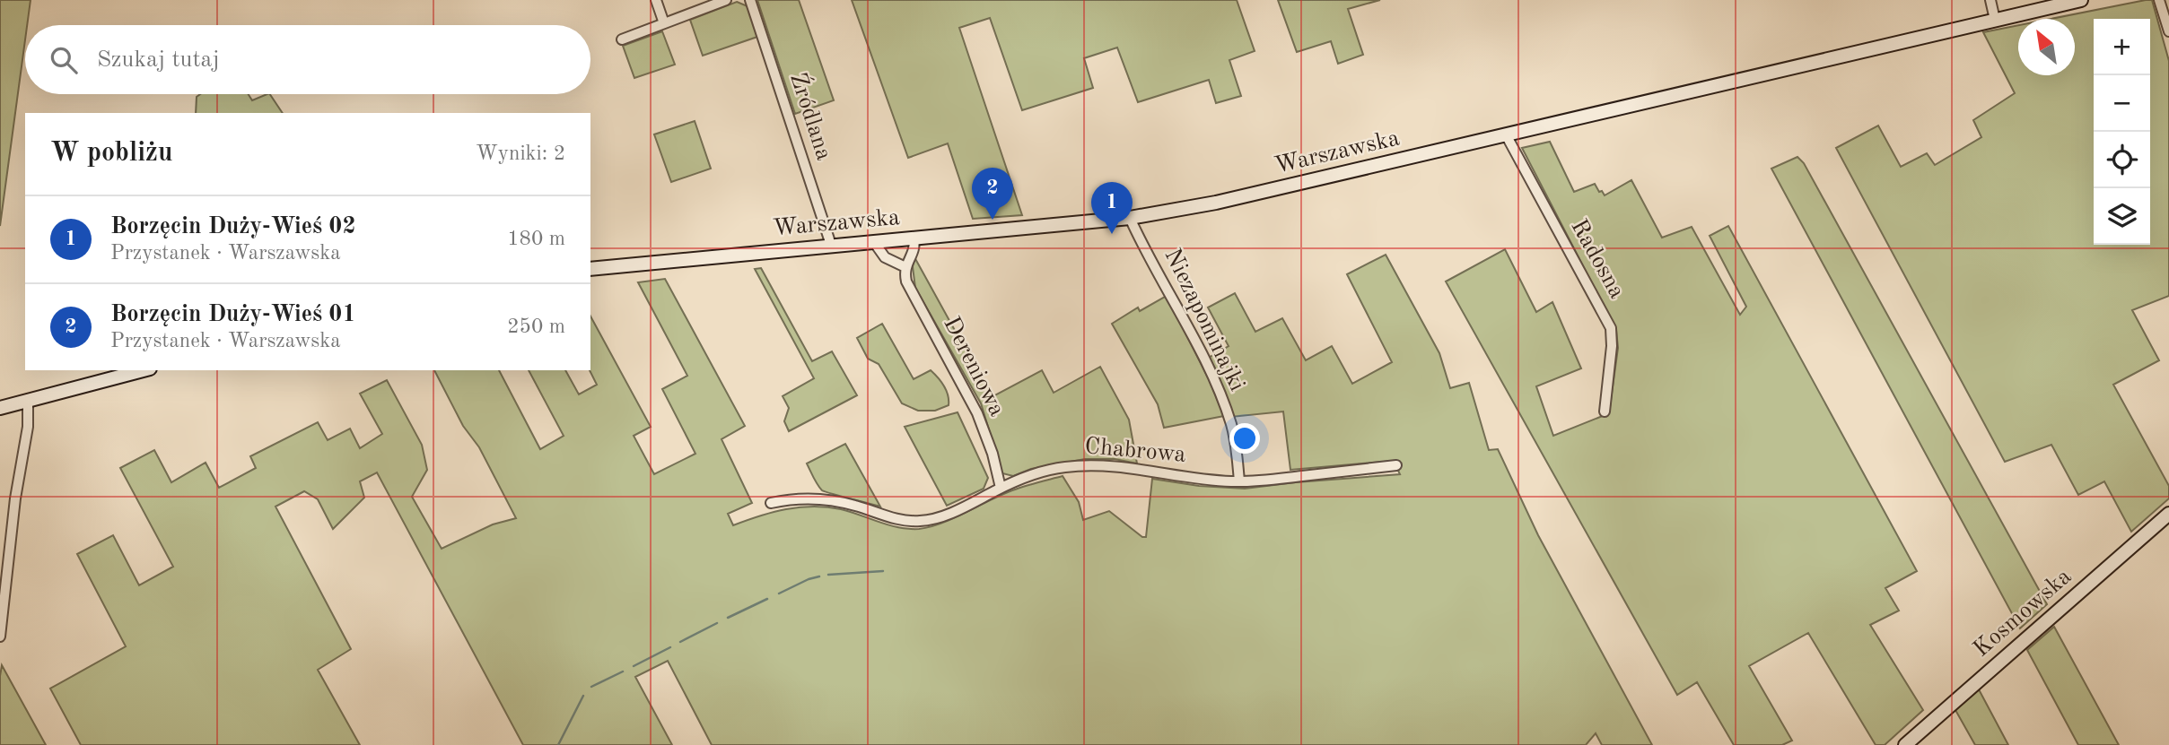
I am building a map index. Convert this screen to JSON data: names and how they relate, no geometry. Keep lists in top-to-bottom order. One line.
{"streets":{"main road":["Warszawska","Kosmowska"],"street":["Źródlana","Radosna","Niezapominajki","Dereniowa","Chabrowa"]},"crossings":[["Źródlana","Warszawska"],["Warszawska","Radosna"],["Warszawska","Niezapominajki"],["Niezapominajki","Chabrowa"],["Dereniowa","Chabrowa"]],"north":"top left","page":{"map_buttons":["+","−"],"search":"Szukaj tutaj","heading":["W pobliżu","Wyniki: 2"],"pins":["2","1"],"list":[{"mark":"1","name":"Borzęcin Duży-Wieś 02","note":"Przystanek · Warszawska","value":"180 m"},{"mark":"2","name":"Borzęcin Duży-Wieś 01","note":"Przystanek · Warszawska","value":"250 m"}]}}
